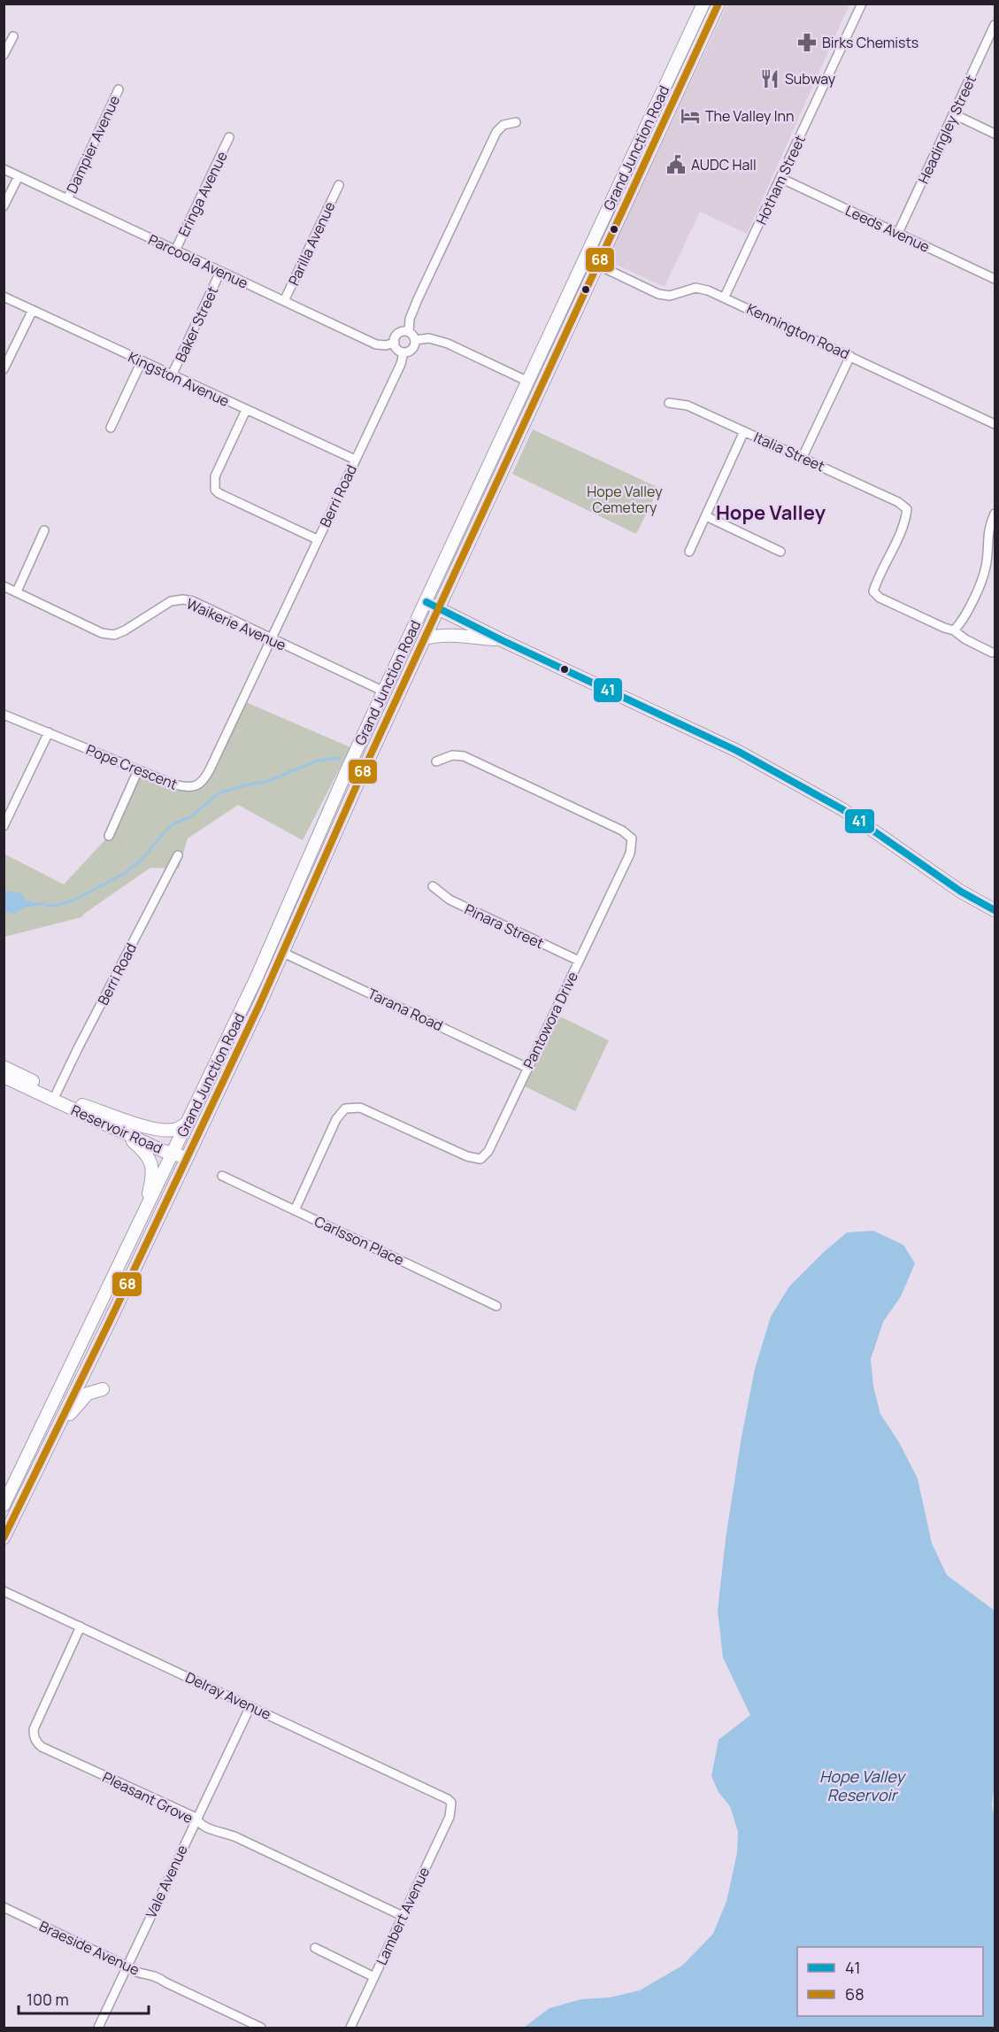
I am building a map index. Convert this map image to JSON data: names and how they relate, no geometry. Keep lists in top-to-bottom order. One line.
{"streets":{"main road":["Grand Junction Road","Reservoir Road"],"street":["Headingley Street","Dampier Avenue","Hotham Street","Eringa Avenue","Leeds Avenue","Parilla Avenue","Parcoola Avenue","Baker Street","Kennington Road","Kingston Avenue","Italia Street","Berri Road","Waikerie Avenue","Pope Crescent","Pinara Street","Tarana Road","Pantowora Drive","Carlsson Place","Delray Avenue","Pleasant Grove","Vale Avenue","Lambert Avenue","Braeside Avenue"]},"crossings":[["Headingley Street","Leeds Avenue"],["Dampier Avenue","Parcoola Avenue"],["Grand Junction Road","Kennington Road"],["Grand Junction Road","Waikerie Avenue"],["Grand Junction Road","Tarana Road"],["Grand Junction Road","Reservoir Road"],["Hotham Street","Leeds Avenue"],["Hotham Street","Kennington Road"],["Eringa Avenue","Parcoola Avenue"],["Parilla Avenue","Parcoola Avenue"],["Parcoola Avenue","Baker Street"],["Parcoola Avenue","Berri Road"],["Baker Street","Kingston Avenue"],["Kingston Avenue","Berri Road"],["Berri Road","Waikerie Avenue"],["Berri Road","Pope Crescent"],["Berri Road","Reservoir Road"],["Waikerie Avenue","Pope Crescent"],["Pinara Street","Pantowora Drive"],["Tarana Road","Pantowora Drive"],["Pantowora Drive","Carlsson Place"],["Delray Avenue","Pleasant Grove"],["Delray Avenue","Vale Avenue"],["Delray Avenue","Lambert Avenue"],["Pleasant Grove","Vale Avenue"],["Pleasant Grove","Lambert Avenue"],["Vale Avenue","Braeside Avenue"]],"districts":["Hope Valley"],"water":["Hope Valley Reservoir"],"parks":["Hope Valley Cemetery"],"places":{"pharmacy":["Birks Chemists"],"restaurant":["Subway"],"hotel":["The Valley Inn"],"public building":["AUDC Hall"]},"lines":["transit line 68","transit line 41"],"legend":["41","68"],"scale_bar":"100 m"}
